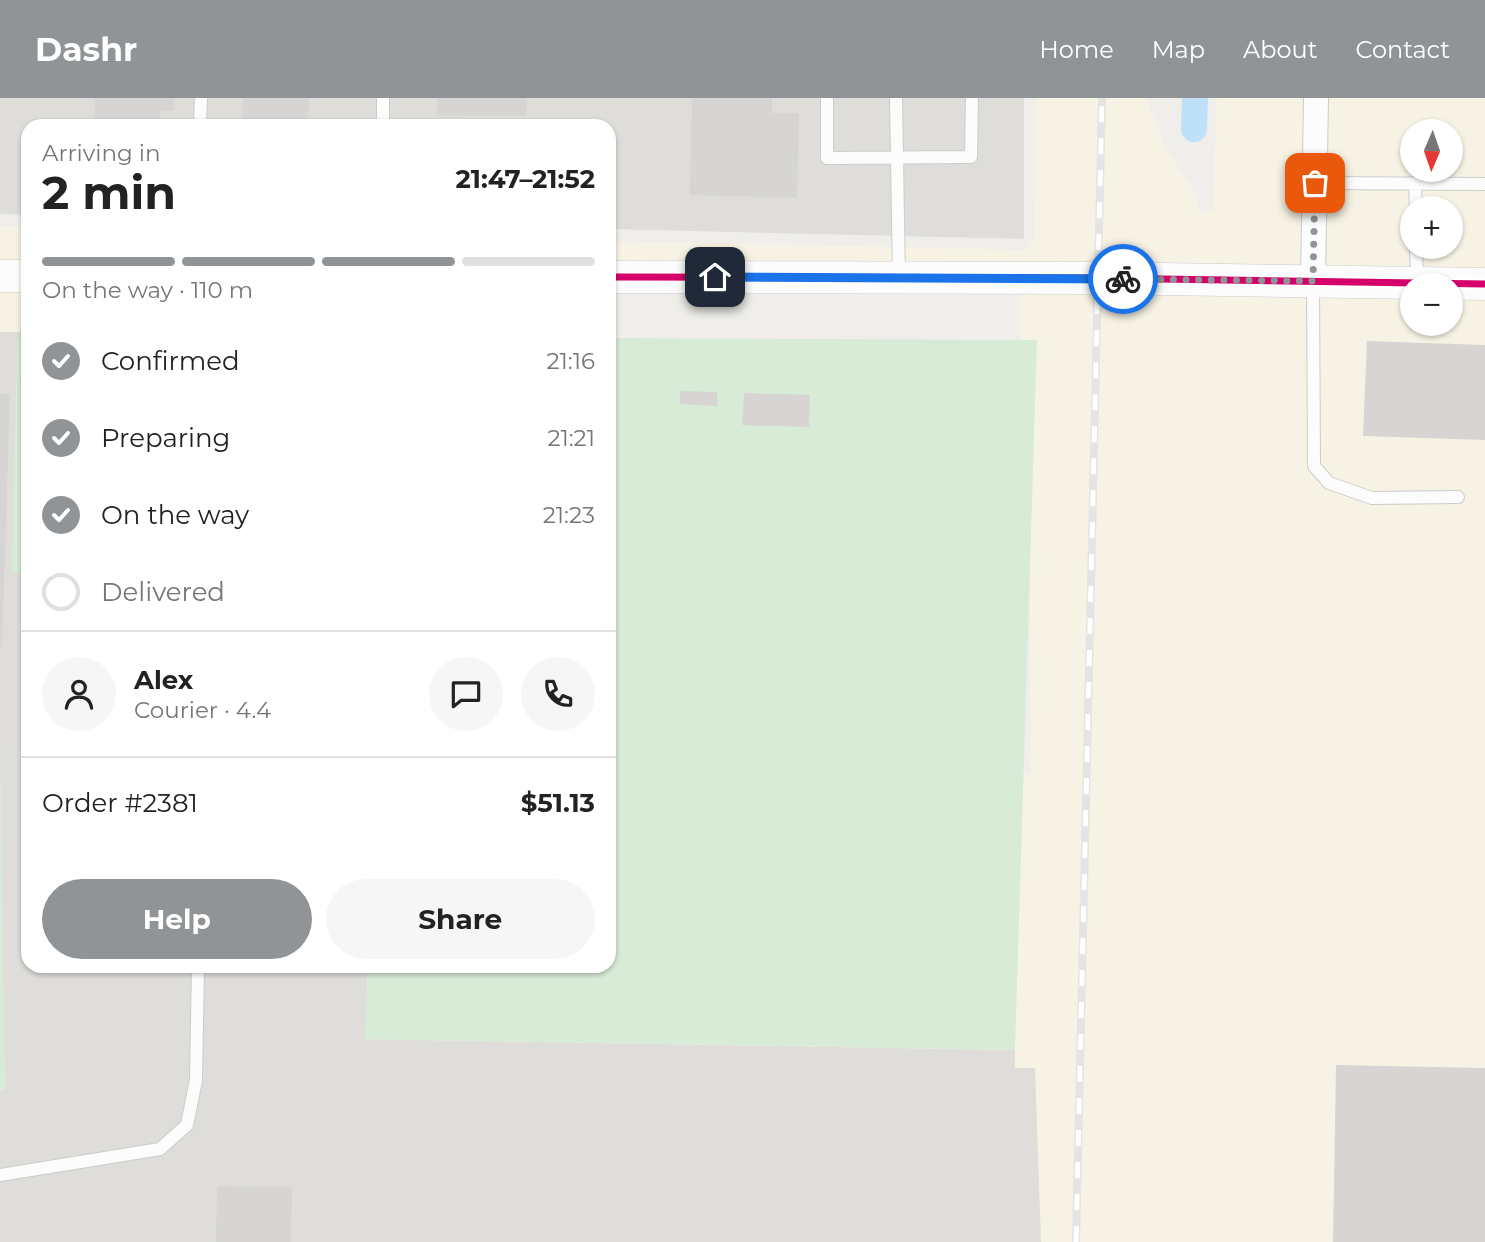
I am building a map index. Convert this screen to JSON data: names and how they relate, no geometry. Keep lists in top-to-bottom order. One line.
{"north":"bottom","page":{"header":"Dashr","nav":["Home","Map","About","Contact"],"map_buttons":["+","−"],"heading":["2 min","Arriving in","21:47–21:52"],"panel":["Alex","Courier · 4.4","Order #2381","$51.13"],"bar":"On the way · 110 m","list":[["Confirmed","21:16"],["Preparing","21:21"],["On the way","21:23"],"Delivered"],"buttons":["Help","Share"]}}
